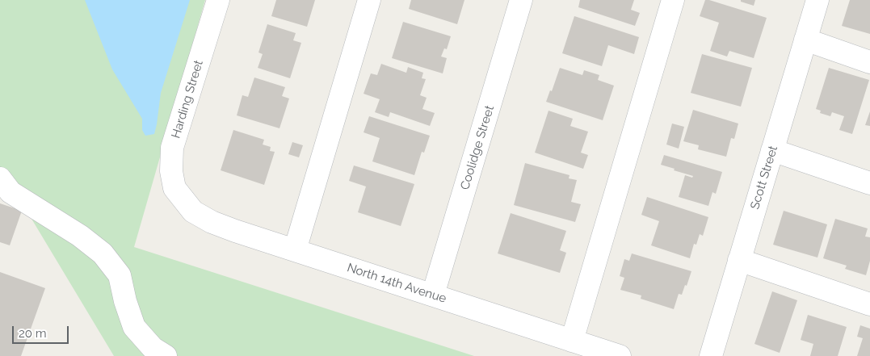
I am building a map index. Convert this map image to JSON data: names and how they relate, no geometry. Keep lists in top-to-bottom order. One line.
{"streets":{"street":["Harding Street","Coolidge Street","Scott Street","North 14th Avenue"]},"crossings":[["Harding Street","North 14th Avenue"],["Coolidge Street","North 14th Avenue"]],"scale_bar":"20 m"}
